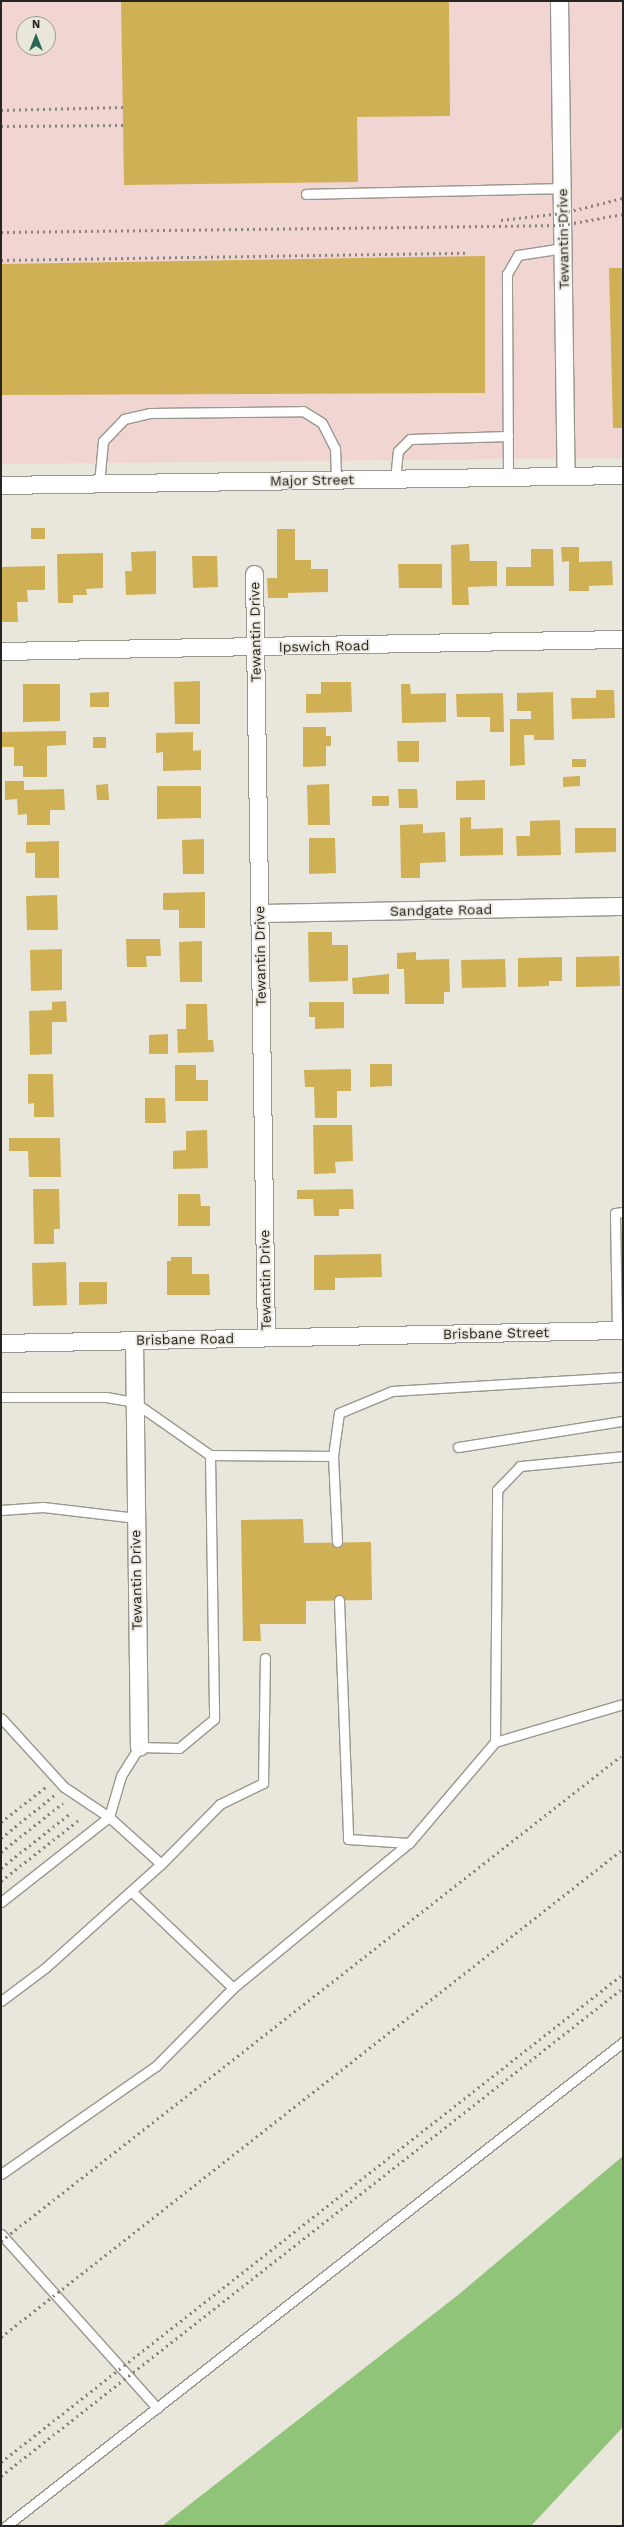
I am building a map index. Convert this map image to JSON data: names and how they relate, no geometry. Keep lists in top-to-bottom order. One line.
{"streets":{"street":["Tewantin Drive","Major Street","Ipswich Road","Sandgate Road","Brisbane Street","Brisbane Road"]},"crossings":[["Tewantin Drive","Major Street"],["Tewantin Drive","Ipswich Road"],["Tewantin Drive","Sandgate Road"],["Tewantin Drive","Brisbane Road"],["Brisbane Street","Brisbane Road"]],"north":"top"}
